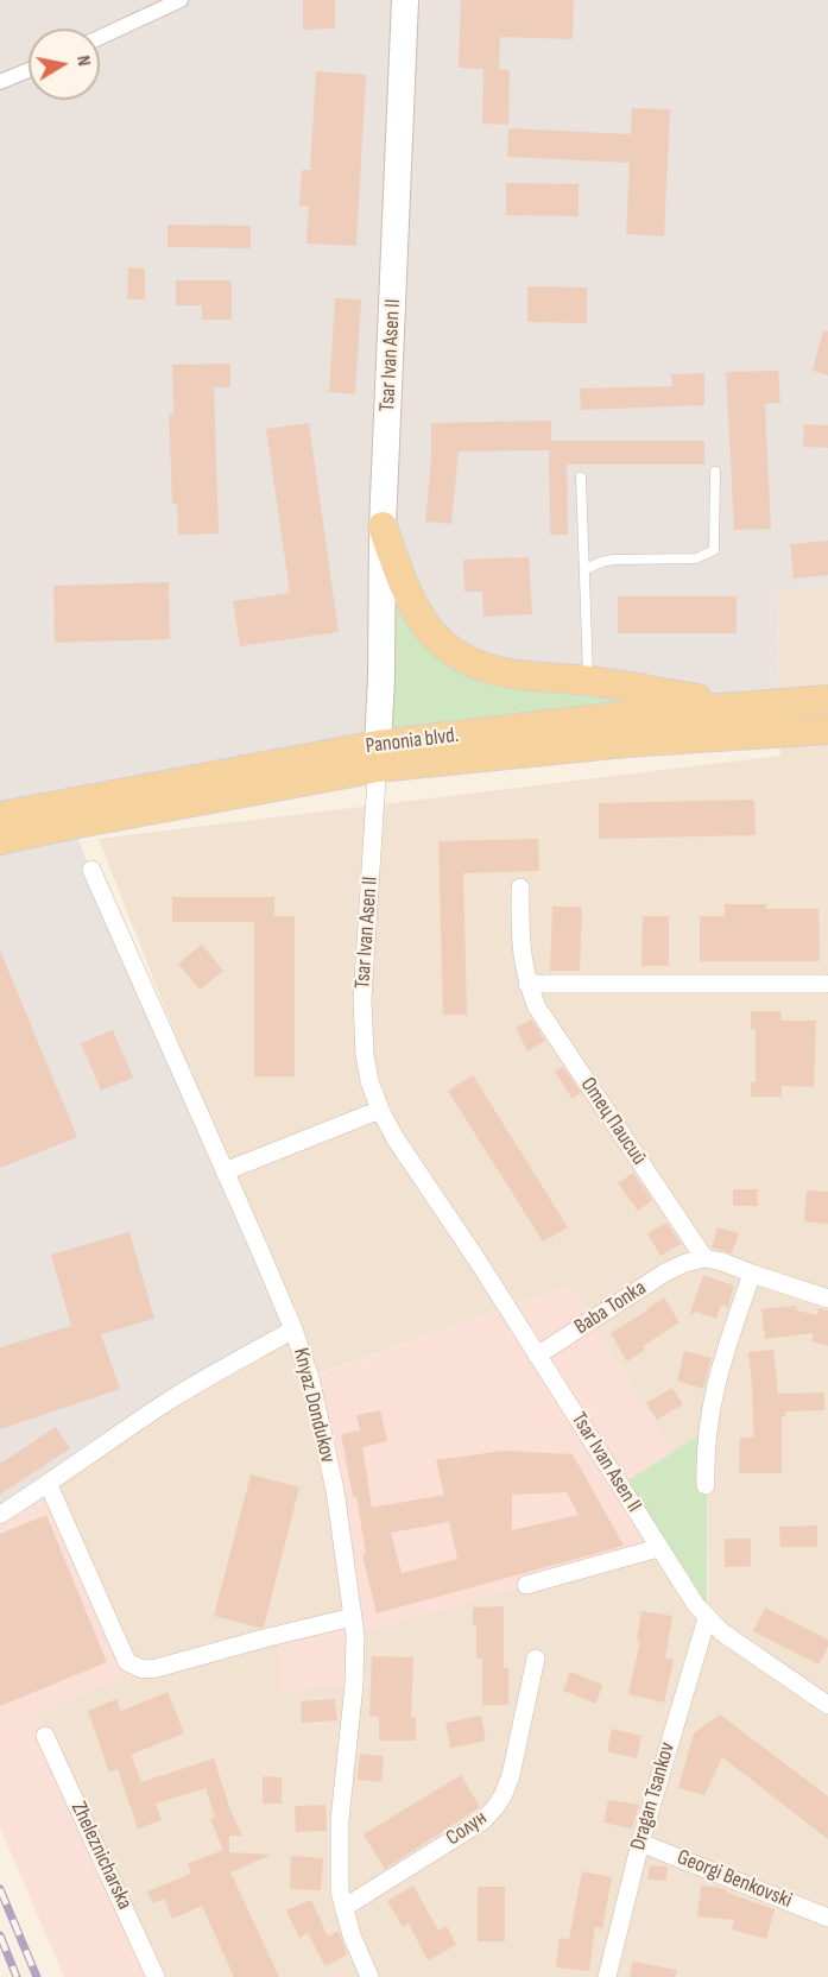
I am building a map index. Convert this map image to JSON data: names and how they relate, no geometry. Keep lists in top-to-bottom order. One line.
{"streets":{"main road":["Tsar Ivan Asen II","Panonia blvd."],"street":["Отец Паисий","Baba Tonka","Knyaz Dondukov","Dragan Tsankov","Солун","Zheleznicharska","Georgi Benkovski"]},"crossings":[["Tsar Ivan Asen II","Panonia blvd."],["Tsar Ivan Asen II","Baba Tonka"],["Tsar Ivan Asen II","Dragan Tsankov"],["Отец Паисий","Baba Tonka"],["Knyaz Dondukov","Солун"],["Dragan Tsankov","Georgi Benkovski"]],"north":"right"}
